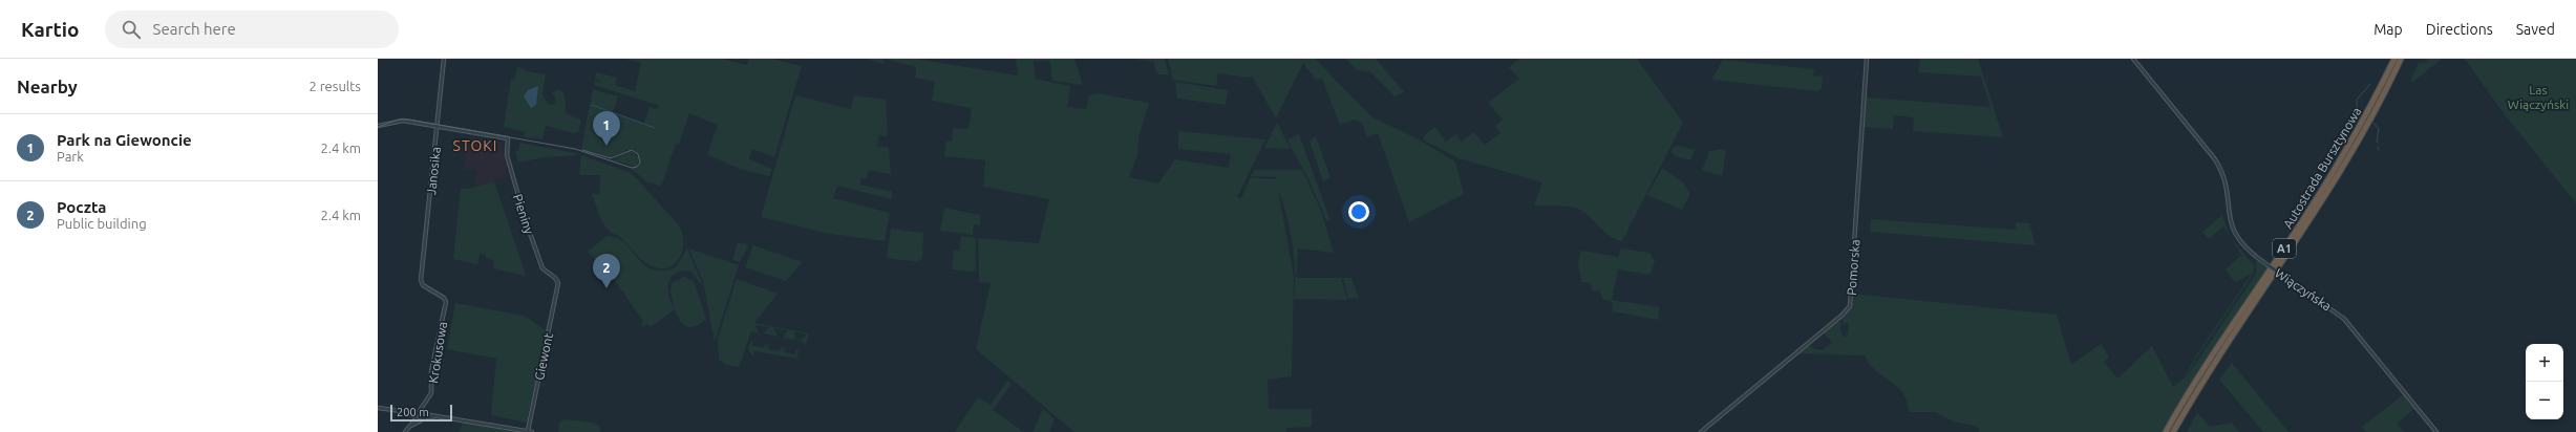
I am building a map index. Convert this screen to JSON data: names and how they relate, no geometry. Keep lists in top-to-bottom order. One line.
{"streets":{"highway":["Autostrada Bursztynowa","A1"],"street":["Janosika","Pieniny","Pomorska","Wiączyńska","Krokusowa","Giewont"]},"crossings":[["Janosika","Pieniny"],["Janosika","Krokusowa"],["Pieniny","Giewont"]],"districts":["STOKI"],"parks":["Las Wiączyński"],"scale_bar":"200 m","page":{"header":"Kartio","search":"Search here","nav":["Map","Directions","Saved"],"heading":["Nearby","2 results"],"pins":["1","2"],"list":[{"mark":"1","name":"Park na Giewoncie","note":"Park","value":"2.4 km"},{"mark":"2","name":"Poczta","note":"Public building","value":"2.4 km"}],"map_buttons":["+","−"],"scale":"200 m"}}
